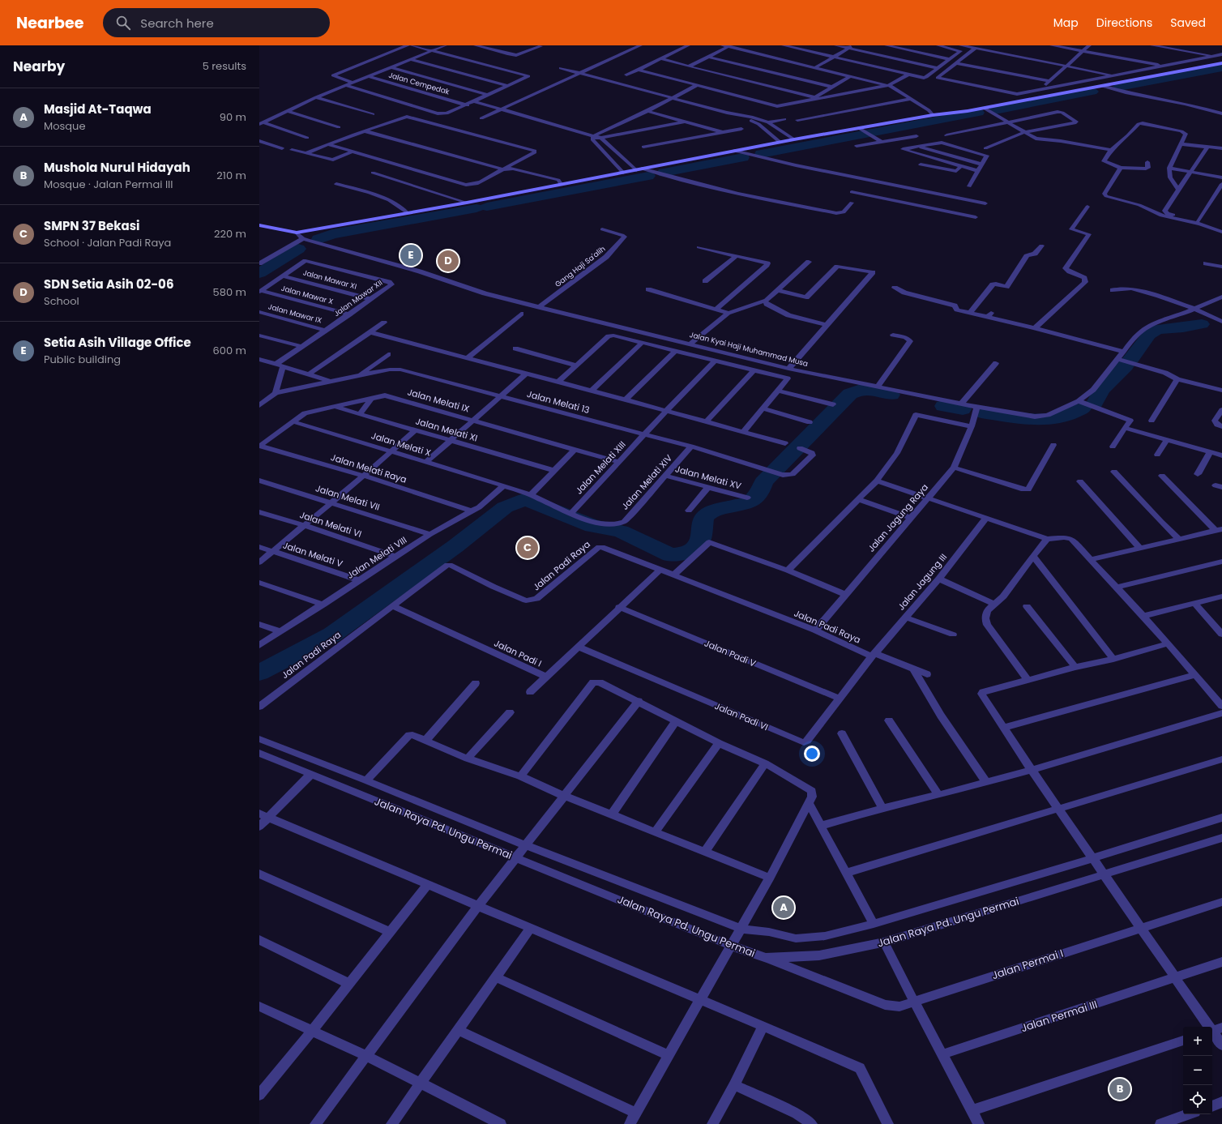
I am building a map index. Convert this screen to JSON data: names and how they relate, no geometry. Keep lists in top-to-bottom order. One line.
{"streets":{"street":["Jalan Cempedak","Gang Haji Sa'alih","Jalan Mawar XI","Jalan Mawar X","Jalan Mawar XII","Jalan Mawar IX","Jalan Kyai Haji Muhammad Musa","Jalan Melati IX","Jalan Melati 13","Jalan Melati XI","Jalan Melati X","Jalan Melati XIII","Jalan Melati Raya","Jalan Melati XV","Jalan Melati XIV","Jalan Melati VII","Jalan Jagung Raya","Jalan Melati VI","Jalan Melati V","Jalan Melati VIII","Jalan Padi Raya","Jalan Jagung III","Jalan Padi I","Jalan Padi V","Jalan Padi VI","Jalan Raya Pd. Ungu Permai","Jalan Permai I","Jalan Permai III"]},"crossings":[["Gang Haji Sa'alih","Jalan Kyai Haji Muhammad Musa"],["Jalan Mawar XI","Jalan Mawar XII"],["Jalan Mawar X","Jalan Mawar XII"],["Jalan Mawar XII","Jalan Mawar IX"],["Jalan Kyai Haji Muhammad Musa","Jalan Jagung Raya"],["Jalan Melati IX","Jalan Melati XI"],["Jalan Melati IX","Jalan Melati X"],["Jalan Melati IX","Jalan Melati XIII"],["Jalan Melati IX","Jalan Melati Raya"],["Jalan Melati 13","Jalan Melati XIII"],["Jalan Melati 13","Jalan Melati XIV"],["Jalan Melati X","Jalan Melati XIV"],["Jalan Melati X","Jalan Melati VIII"],["Jalan Melati XIII","Jalan Melati XIV"],["Jalan Melati Raya","Jalan Melati VIII"],["Jalan Melati XV","Jalan Melati XIV"],["Jalan Melati XIV","Jalan Melati VIII"],["Jalan Melati VII","Jalan Melati VIII"],["Jalan Jagung Raya","Jalan Padi Raya"],["Jalan Melati VI","Jalan Melati VIII"],["Jalan Melati V","Jalan Melati VIII"],["Jalan Padi Raya","Jalan Jagung III"],["Jalan Padi Raya","Jalan Padi I"],["Jalan Padi Raya","Jalan Padi VI"],["Jalan Jagung III","Jalan Padi VI"],["Jalan Padi I","Jalan Padi V"],["Jalan Padi I","Jalan Padi VI"],["Jalan Padi V","Jalan Padi VI"],["Jalan Raya Pd. Ungu Permai","Jalan Permai I"]],"page":{"header":"Nearbee","search":"Search here","nav":["Map","Directions","Saved"],"heading":["Nearby","5 results"],"list":[{"mark":"A","name":"Masjid At-Taqwa","note":"Mosque","value":"90 m"},{"mark":"B","name":"Mushola Nurul Hidayah","note":"Mosque · Jalan Permai III","value":"210 m"},{"mark":"C","name":"SMPN 37 Bekasi","note":"School · Jalan Padi Raya","value":"220 m"},{"mark":"D","name":"SDN Setia Asih 02-06","note":"School","value":"580 m"},{"mark":"E","name":"Setia Asih Village Office","note":"Public building","value":"600 m"}],"pins":["E","D","C","A","B"],"map_buttons":["+","−"]}}
